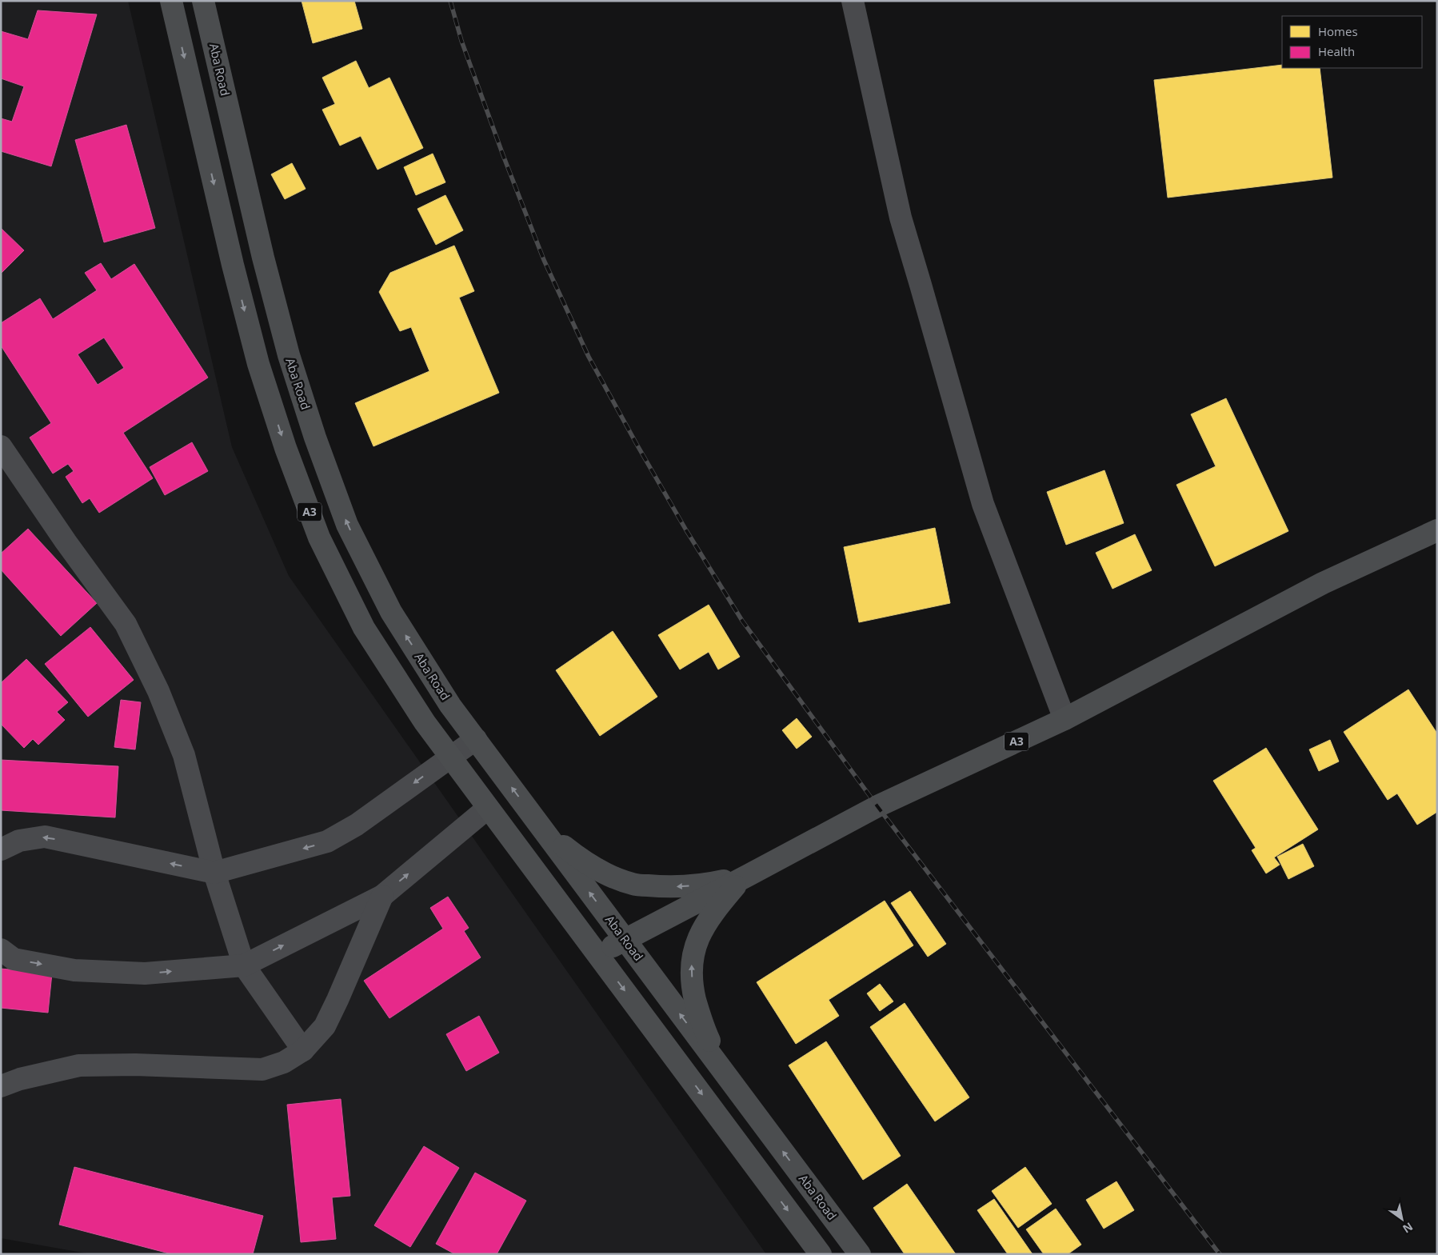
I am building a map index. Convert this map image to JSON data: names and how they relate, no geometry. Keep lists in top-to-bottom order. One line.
{"streets":{"main road":["Aba Road","A3"]},"crossings":[["Aba Road","A3"]],"legend":["Homes","Health"],"north":"bottom right"}
